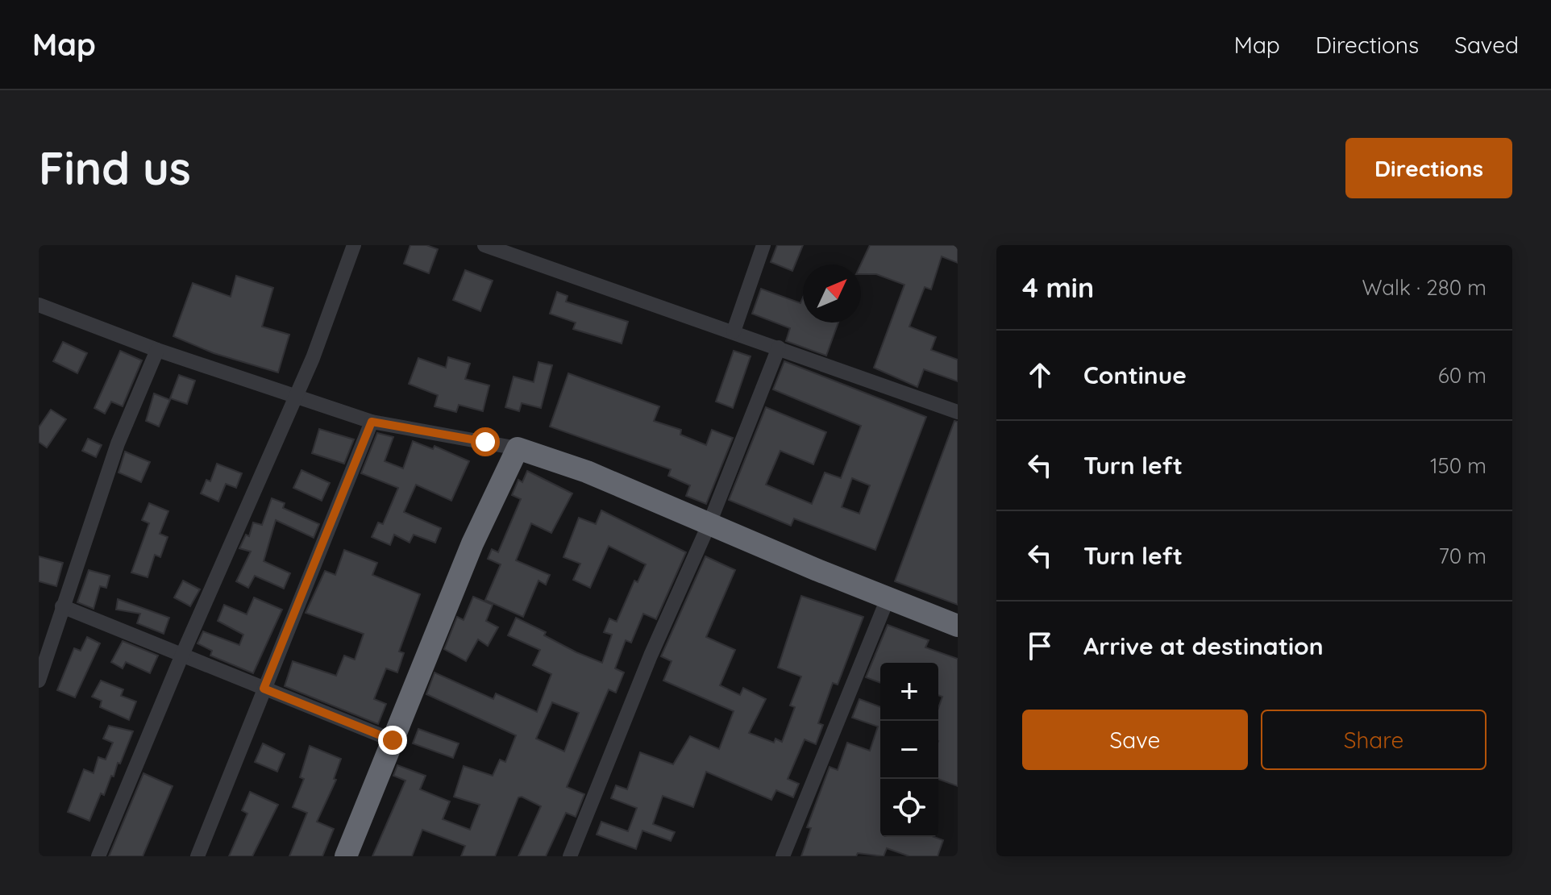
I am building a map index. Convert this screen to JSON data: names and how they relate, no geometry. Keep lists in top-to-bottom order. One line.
{"north":"top right","page":{"header":"Map","nav":["Map","Directions","Saved"],"buttons":["Directions",["Save","Share"]],"title":"Find us","heading":["4 min","Walk · 280 m"],"list":[["Continue","60 m"],["Turn left","150 m"],["Turn left","70 m"],"Arrive at destination"],"map_buttons":["+","−"]}}
